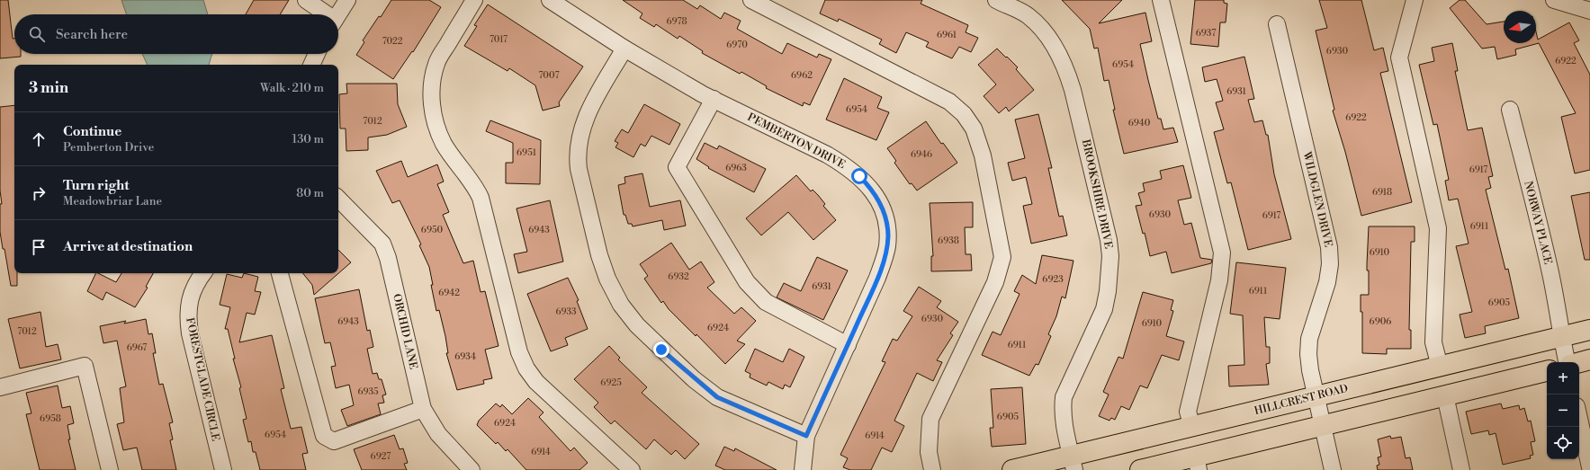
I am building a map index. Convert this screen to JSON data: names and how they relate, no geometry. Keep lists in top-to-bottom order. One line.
{"streets":{"main road":["HILLCREST ROAD"],"street":["PEMBERTON DRIVE","BROOKSHIRE DRIVE","WILDGLEN DRIVE","NORWAY PLACE","ORCHID LANE","FORESTGLADE CIRCLE"]},"crossings":[["BROOKSHIRE DRIVE","HILLCREST ROAD"],["WILDGLEN DRIVE","HILLCREST ROAD"],["NORWAY PLACE","HILLCREST ROAD"]],"house_numbers":["6978","6937","6961","7017","7022","6970","6930","6922","6954","7007","6962","6931","6954","6922","7012","6940","6951","6946","6963","6917","6918","6930","6917","6911","6950","6943","6938","6910","6932","6923","6931","6911","6942","6905","6933","6930","6943","6906","6910","6924","7012","6911","6967","6934","6925","6935","6905","6958","6924","6954","6914","6914","6927"],"north":"left","page":{"search":"Search here","heading":["3 min","Walk · 210 m"],"list":[["Continue","Pemberton Drive","130 m"],["Turn right","Meadowbriar Lane","80 m"],"Arrive at destination"],"map_buttons":["+","−"]}}
